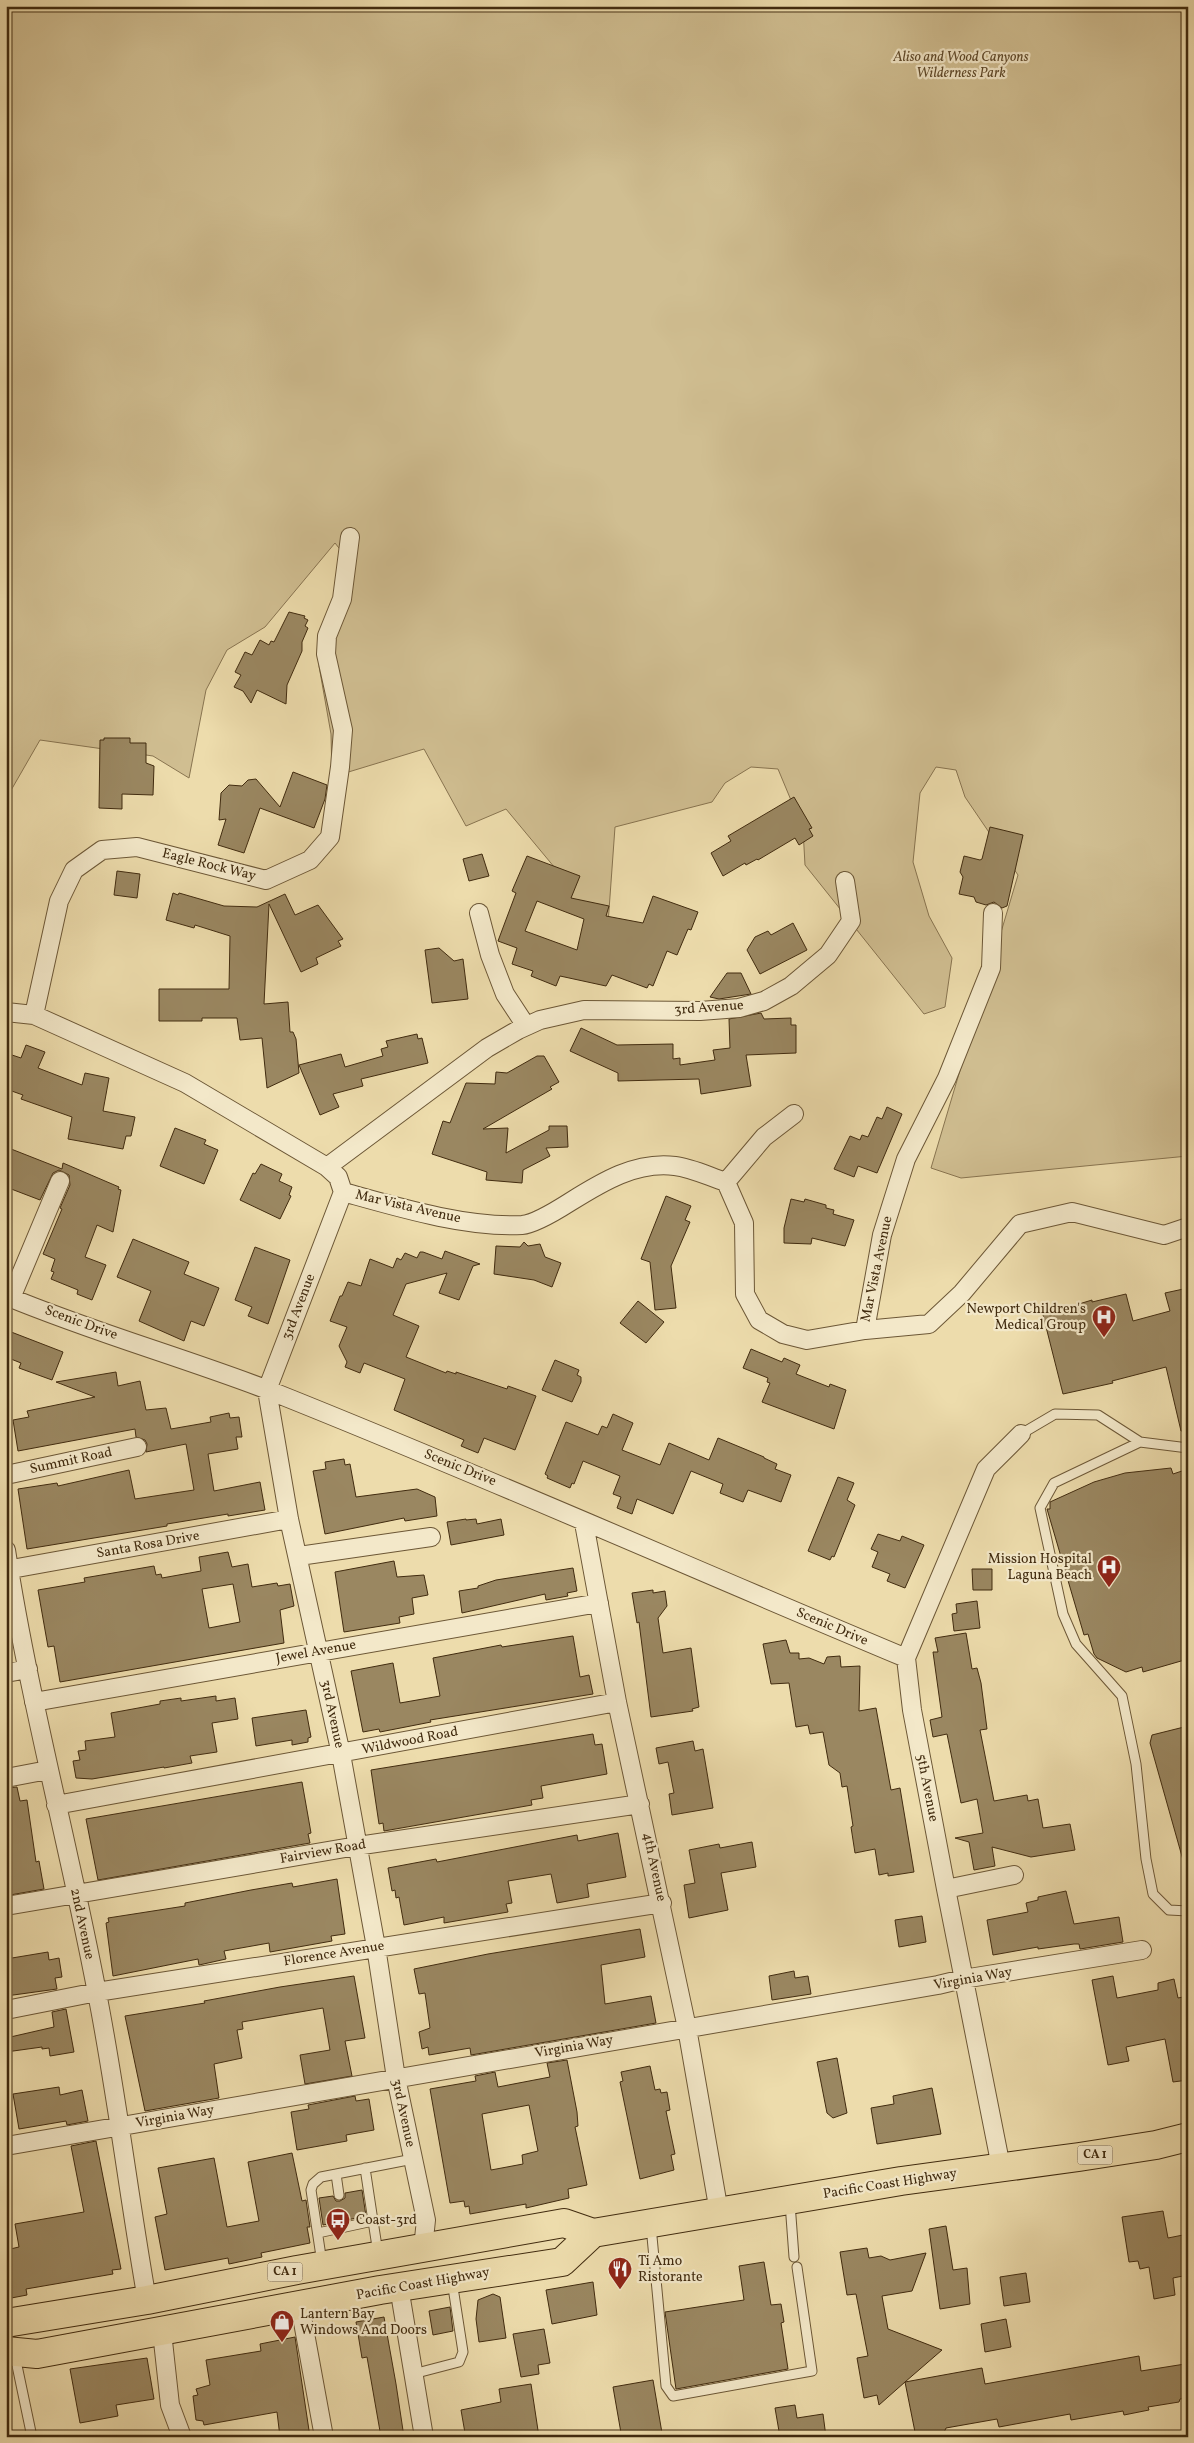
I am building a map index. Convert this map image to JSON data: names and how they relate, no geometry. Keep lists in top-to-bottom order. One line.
{"streets":{"highway":["CA 1","Pacific Coast Highway"],"street":["Eagle Rock Way","3rd Avenue","Mar Vista Avenue","Scenic Drive","Summit Road","Santa Rosa Drive","Jewel Avenue","Wildwood Road","5th Avenue","Fairview Road","4th Avenue","2nd Avenue","Florence Avenue","Virginia Way"]},"crossings":[["Eagle Rock Way","Mar Vista Avenue"],["3rd Avenue","Mar Vista Avenue"],["3rd Avenue","Scenic Drive"],["3rd Avenue","Santa Rosa Drive"],["3rd Avenue","Jewel Avenue"],["3rd Avenue","Wildwood Road"],["3rd Avenue","Fairview Road"],["3rd Avenue","Florence Avenue"],["3rd Avenue","Virginia Way"],["3rd Avenue","Pacific Coast Highway"],["Scenic Drive","5th Avenue"],["Scenic Drive","4th Avenue"],["Santa Rosa Drive","2nd Avenue"],["Jewel Avenue","4th Avenue"],["Jewel Avenue","2nd Avenue"],["Wildwood Road","4th Avenue"],["Wildwood Road","2nd Avenue"],["5th Avenue","Virginia Way"],["5th Avenue","Pacific Coast Highway"],["Fairview Road","4th Avenue"],["Fairview Road","2nd Avenue"],["4th Avenue","Florence Avenue"],["4th Avenue","Virginia Way"],["4th Avenue","Pacific Coast Highway"],["2nd Avenue","Florence Avenue"],["2nd Avenue","Virginia Way"],["2nd Avenue","Pacific Coast Highway"]],"parks":["Aliso and Wood Canyons Wilderness Park"],"places":{"hospital":["Newport Children's Medical Group","Mission Hospital Laguna Beach"],"bus stop":["Coast-3rd"],"restaurant":["Ti Amo Ristorante"],"shop":["Lantern Bay Windows And Doors"]}}
